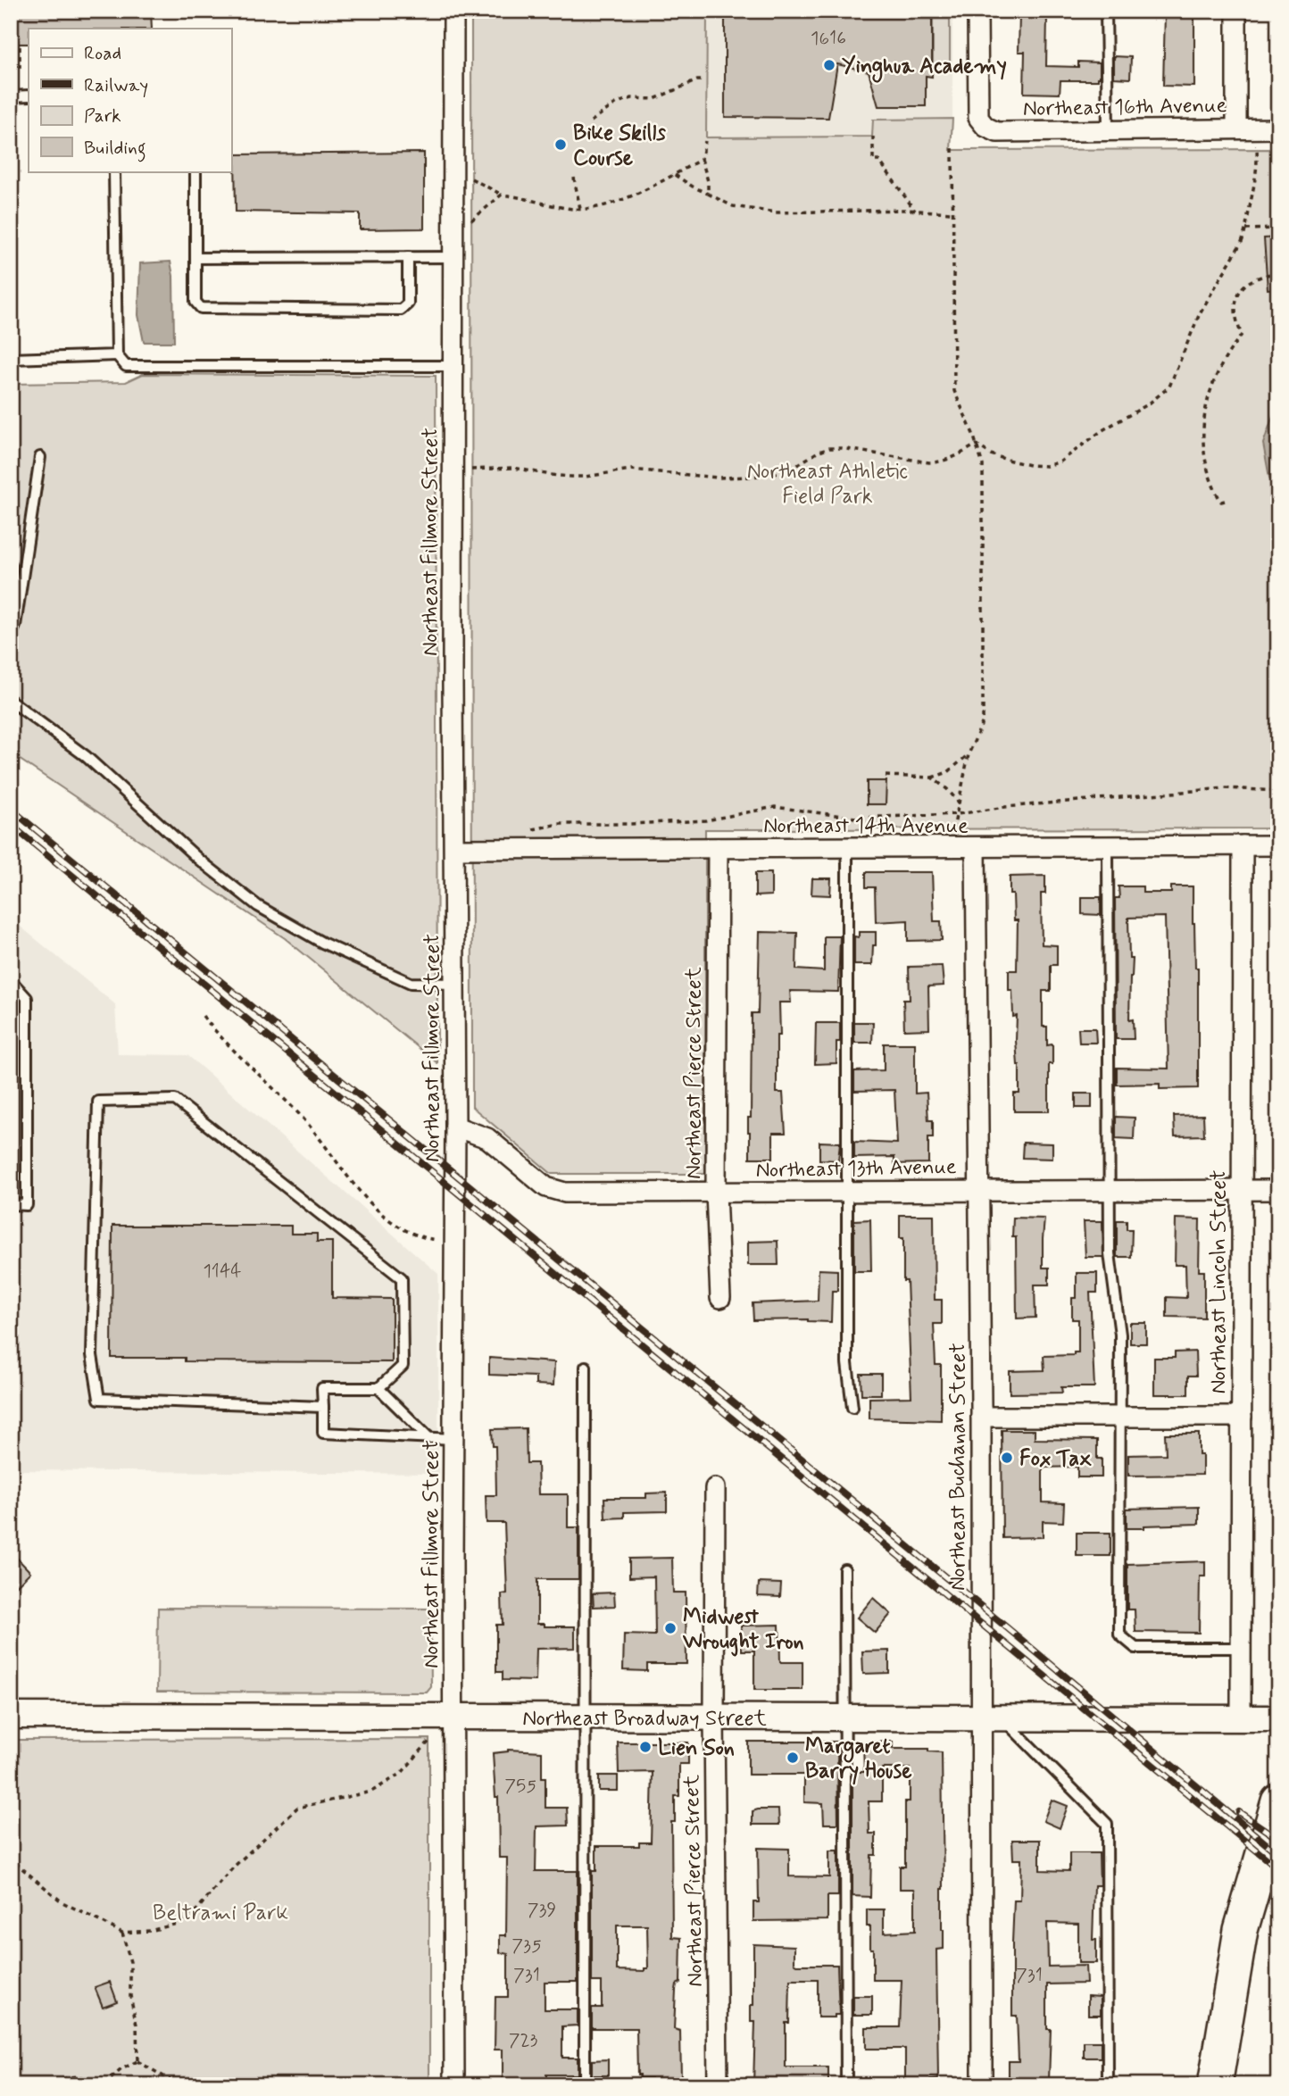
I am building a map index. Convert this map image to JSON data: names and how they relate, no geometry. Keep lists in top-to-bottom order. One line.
{"streets":{"main road":["Northeast Broadway Street"],"street":["Northeast 16th Avenue","Northeast Fillmore Street","Northeast 14th Avenue","Northeast Pierce Street","Northeast 13th Avenue","Northeast Lincoln Street","Northeast Buchanan Street"]},"crossings":[["Northeast Fillmore Street","Northeast 14th Avenue"],["Northeast Fillmore Street","Northeast 13th Avenue"],["Northeast Fillmore Street","Northeast Broadway Street"],["Northeast 14th Avenue","Northeast Pierce Street"],["Northeast 14th Avenue","Northeast Lincoln Street"],["Northeast 14th Avenue","Northeast Buchanan Street"],["Northeast Pierce Street","Northeast 13th Avenue"],["Northeast Pierce Street","Northeast Broadway Street"],["Northeast 13th Avenue","Northeast Lincoln Street"],["Northeast 13th Avenue","Northeast Buchanan Street"],["Northeast Lincoln Street","Northeast Broadway Street"],["Northeast Buchanan Street","Northeast Broadway Street"]],"parks":["Northeast Athletic Field Park","Beltrami Park"],"places":["Yinghua Academy","Bike Skills Course","Fox Tax","Midwest Wrought Iron","Lien Son","Margaret Barry House"],"house_numbers":["1616","1144","755","739","735","731","731","723"],"legend":["Road","Railway","Park","Building"]}
